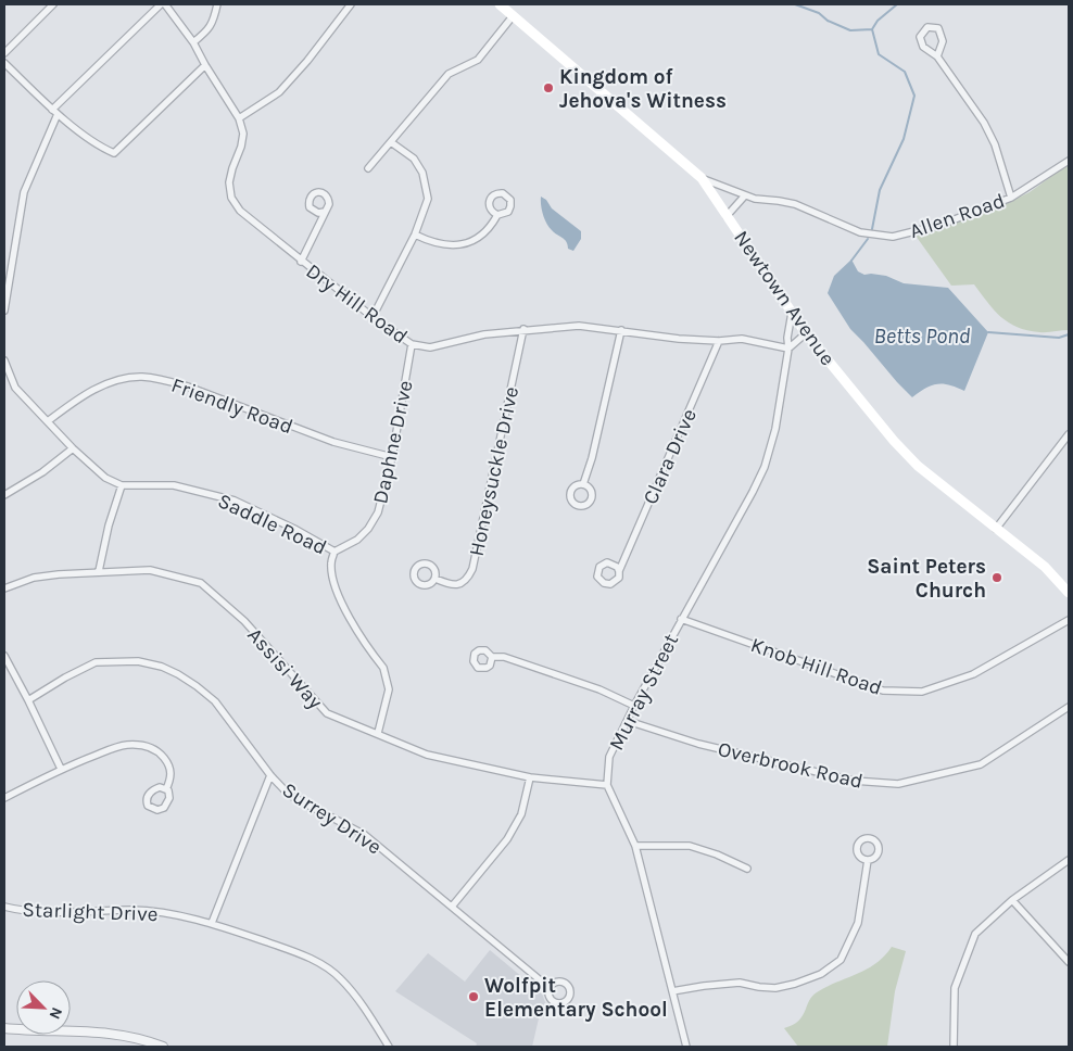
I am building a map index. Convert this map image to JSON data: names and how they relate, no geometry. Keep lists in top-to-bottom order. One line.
{"streets":{"main road":["Newtown Avenue"],"street":["Allen Road","Dry Hill Road","Friendly Road","Daphne Drive","Clara Drive","Honeysuckle Drive","Saddle Road","Knob Hill Road","Assisi Way","Murray Street","Overbrook Road","Surrey Drive","Starlight Drive"]},"crossings":[["Allen Road","Newtown Avenue"],["Newtown Avenue","Murray Street"],["Dry Hill Road","Daphne Drive"],["Dry Hill Road","Clara Drive"],["Dry Hill Road","Honeysuckle Drive"],["Dry Hill Road","Murray Street"],["Friendly Road","Daphne Drive"],["Daphne Drive","Saddle Road"],["Saddle Road","Assisi Way"],["Knob Hill Road","Murray Street"],["Assisi Way","Murray Street"],["Murray Street","Overbrook Road"]],"water":["Betts Pond"],"places":["Kingdom of Jehova's Witness","Saint Peters Church","Wolfpit Elementary School"],"north":"bottom right"}
